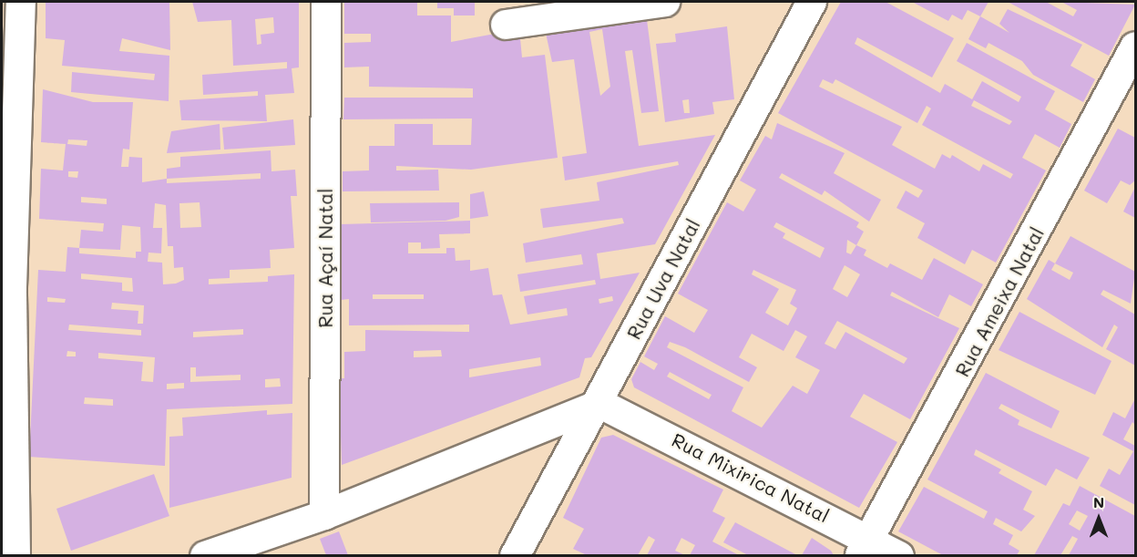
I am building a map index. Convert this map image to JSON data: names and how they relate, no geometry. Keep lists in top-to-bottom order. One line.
{"streets":{"street":["Rua Açaí Natal","Rua Uva Natal","Rua Ameixa Natal","Rua Mixirica Natal"]},"crossings":[["Rua Uva Natal","Rua Mixirica Natal"],["Rua Ameixa Natal","Rua Mixirica Natal"]],"north":"top"}
